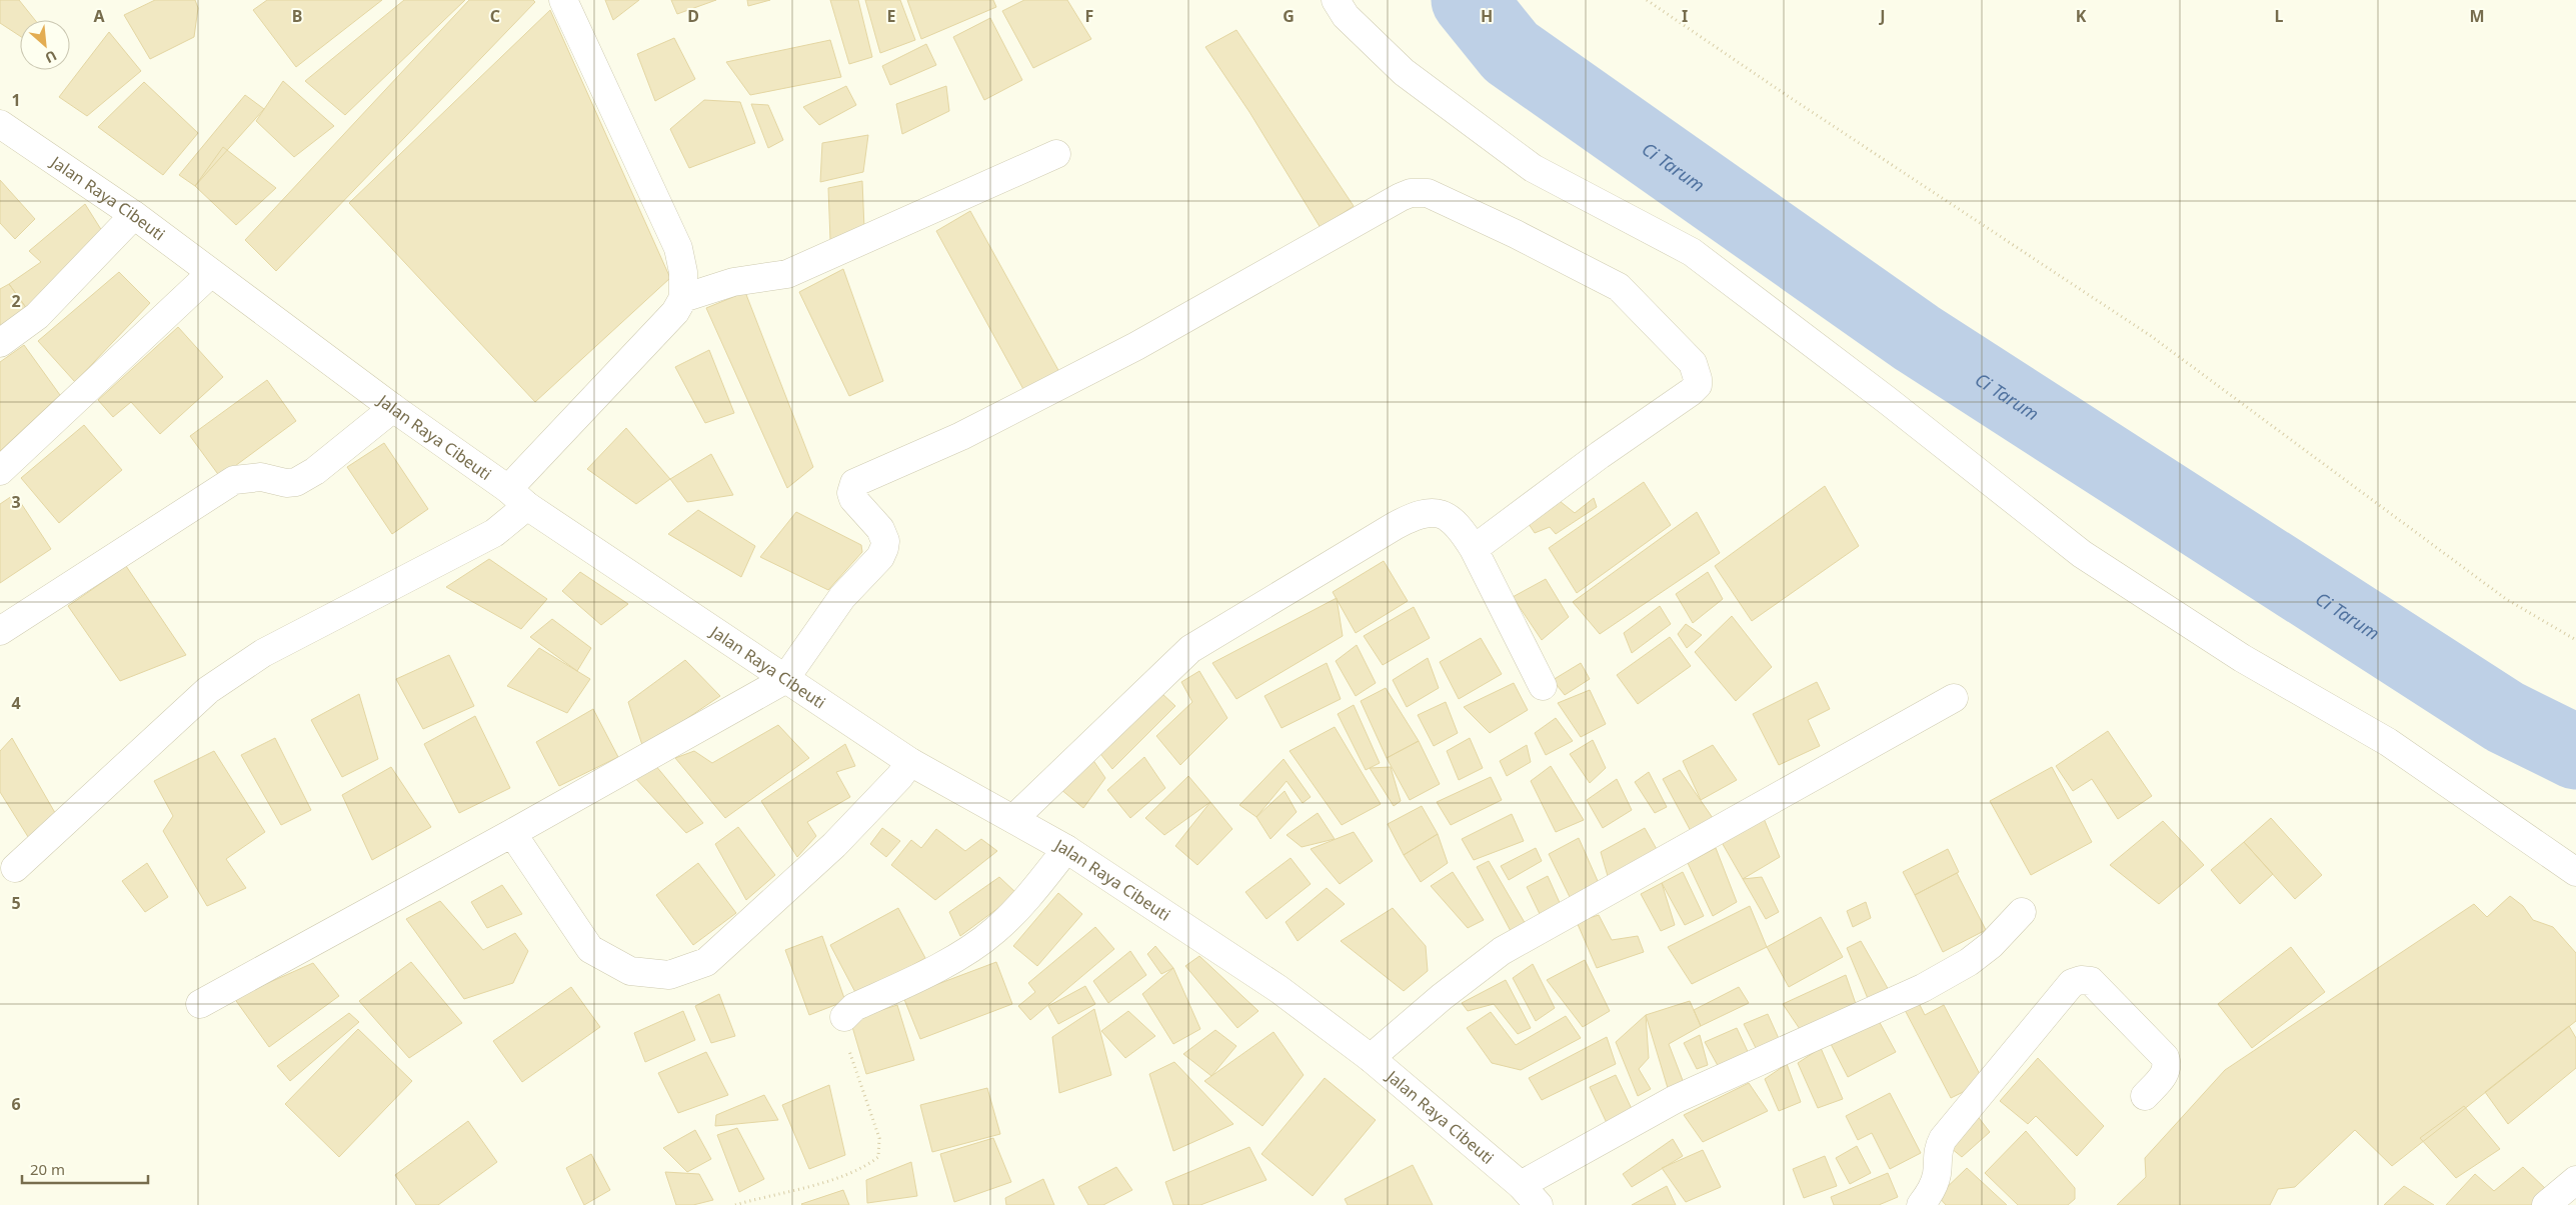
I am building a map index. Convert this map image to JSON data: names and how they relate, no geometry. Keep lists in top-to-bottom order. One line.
{"streets":{"street":["Jalan Raya Cibeuti"]},"water":["Ci Tarum"],"scale_bar":"20 m","north":"bottom right","grid":{"columns":["A","B","C","D","E","F","G","H","I","J","K","L","M"],"rows":["1","2","3","4","5","6"]}}
